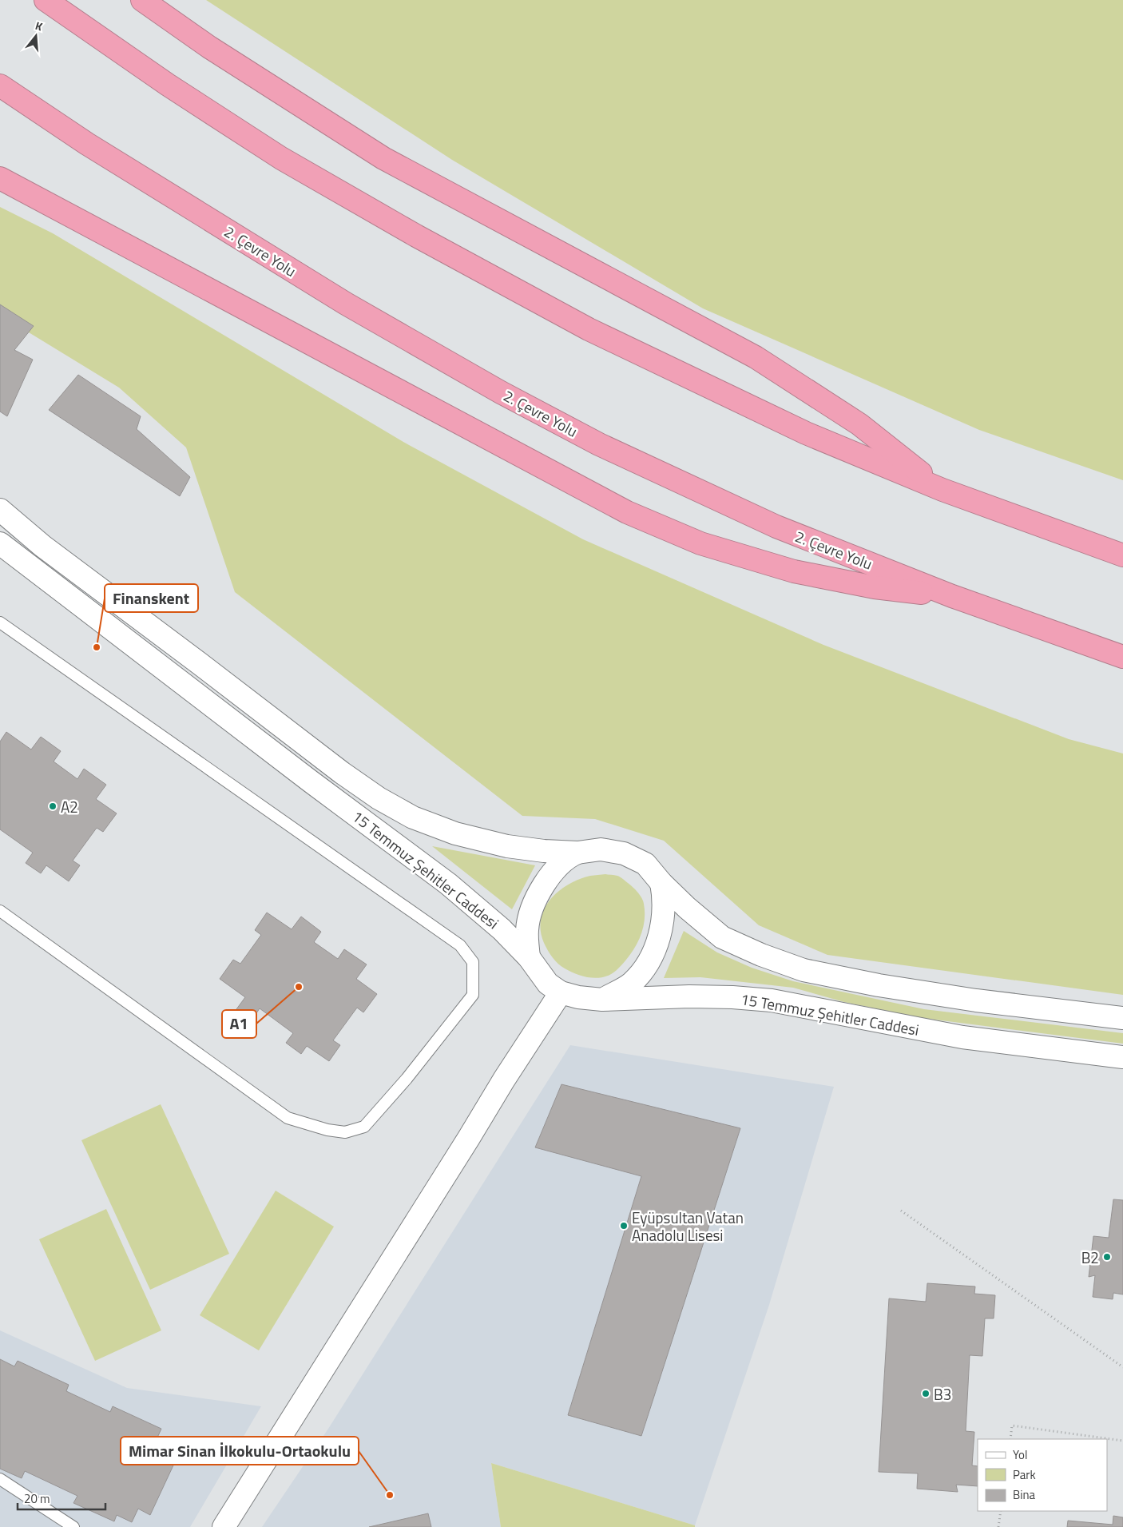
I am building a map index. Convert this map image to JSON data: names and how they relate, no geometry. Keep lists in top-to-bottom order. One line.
{"streets":{"highway":["2. Çevre Yolu"],"main road":["15 Temmuz Şehitler Caddesi"]},"places":["Finanskent","A2","A1","Eyüpsultan Vatan Anadolu Lisesi","B2","B3","Mimar Sinan İlkokulu-Ortaokulu"],"legend":["Yol","Park","Bina"],"scale_bar":"20 m","north":"top"}
